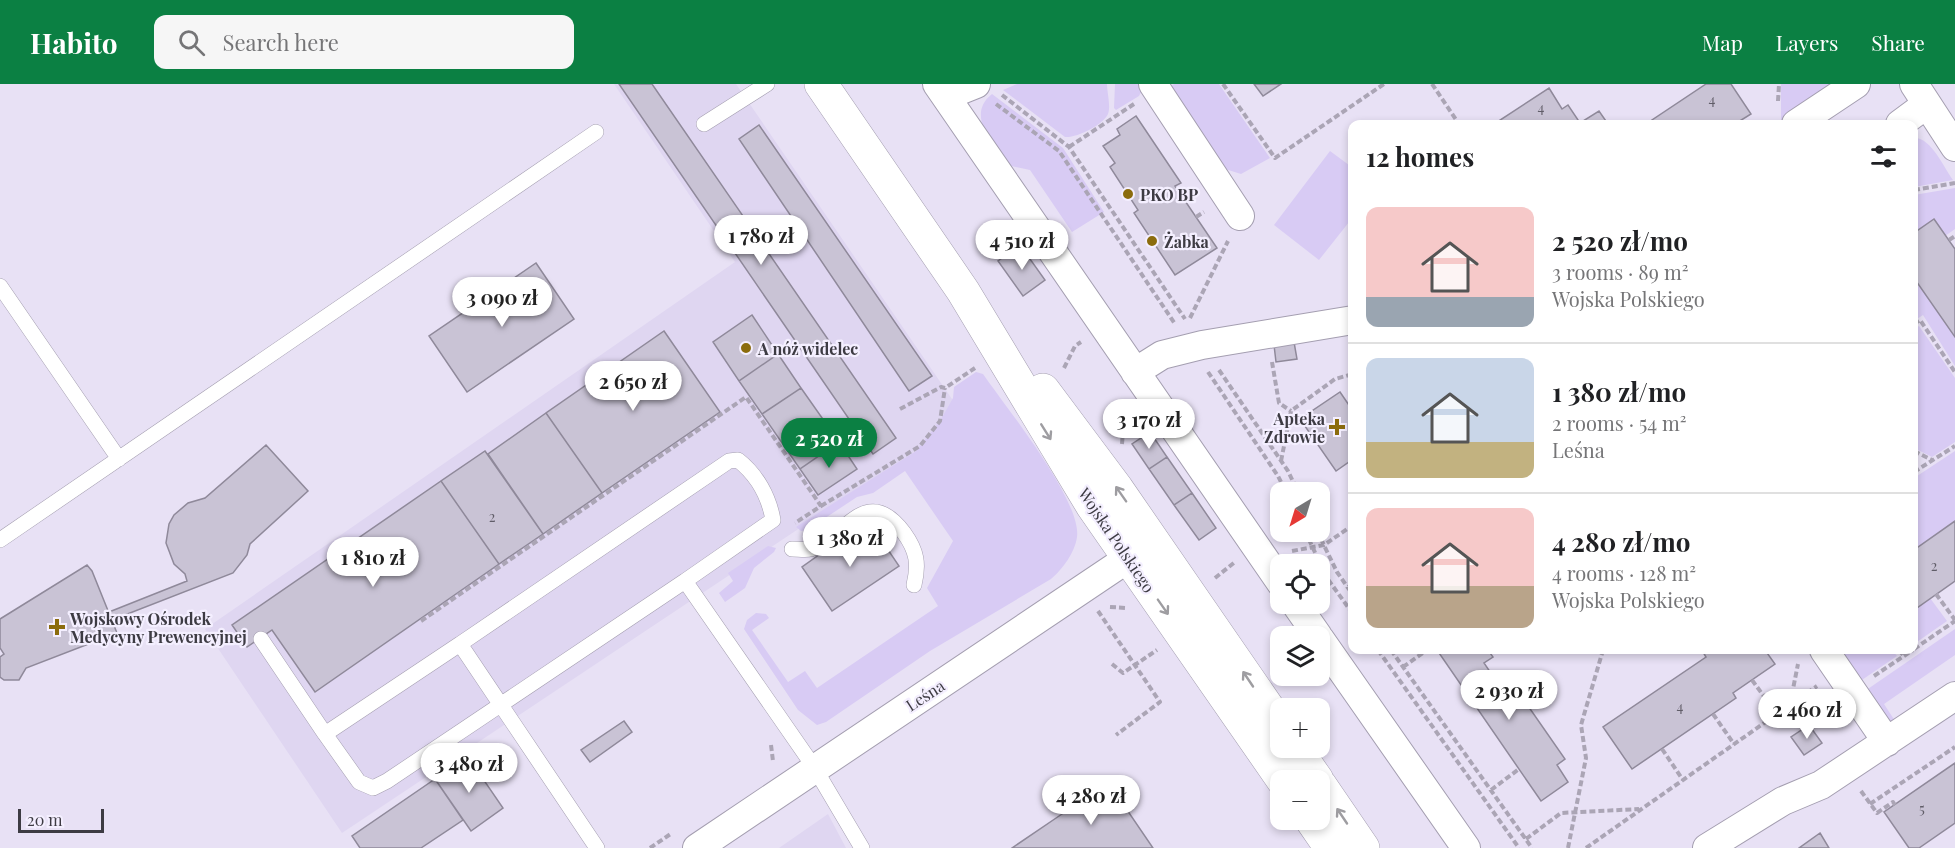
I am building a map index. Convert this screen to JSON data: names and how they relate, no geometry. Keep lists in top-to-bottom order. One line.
{"streets":{"main road":["Wojska Polskiego"],"street":["Leśna"]},"crossings":[["Wojska Polskiego","Leśna"]],"places":{"other":["PKO BP","Żabka","A nóż widelec"],"health":["Apteka Zdrowie","Wojskowy Ośrodek Medycyny Prewencyjnej"]},"house_numbers":["4","4","2","2","4","5"],"scale_bar":"20 m","north":"bottom left","page":{"header":"Habito","search":"Search here","nav":["Map","Layers","Share"],"heading":"12 homes","list":[{"name":"2 520 zł/mo","note":"3 rooms · 89 m² · Wojska Polskiego"},{"name":"1 380 zł/mo","note":"2 rooms · 54 m² · Leśna"},{"name":"4 280 zł/mo","note":"4 rooms · 128 m² · Wojska Polskiego"}],"price":["1 780 zł","4 510 zł","3 090 zł","2 650 zł","3 170 zł","2 520 zł","1 380 zł","1 810 zł","2 930 zł","2 460 zł","3 480 zł","4 280 zł"],"map_buttons":["+","−"],"scale":"20 m"}}
